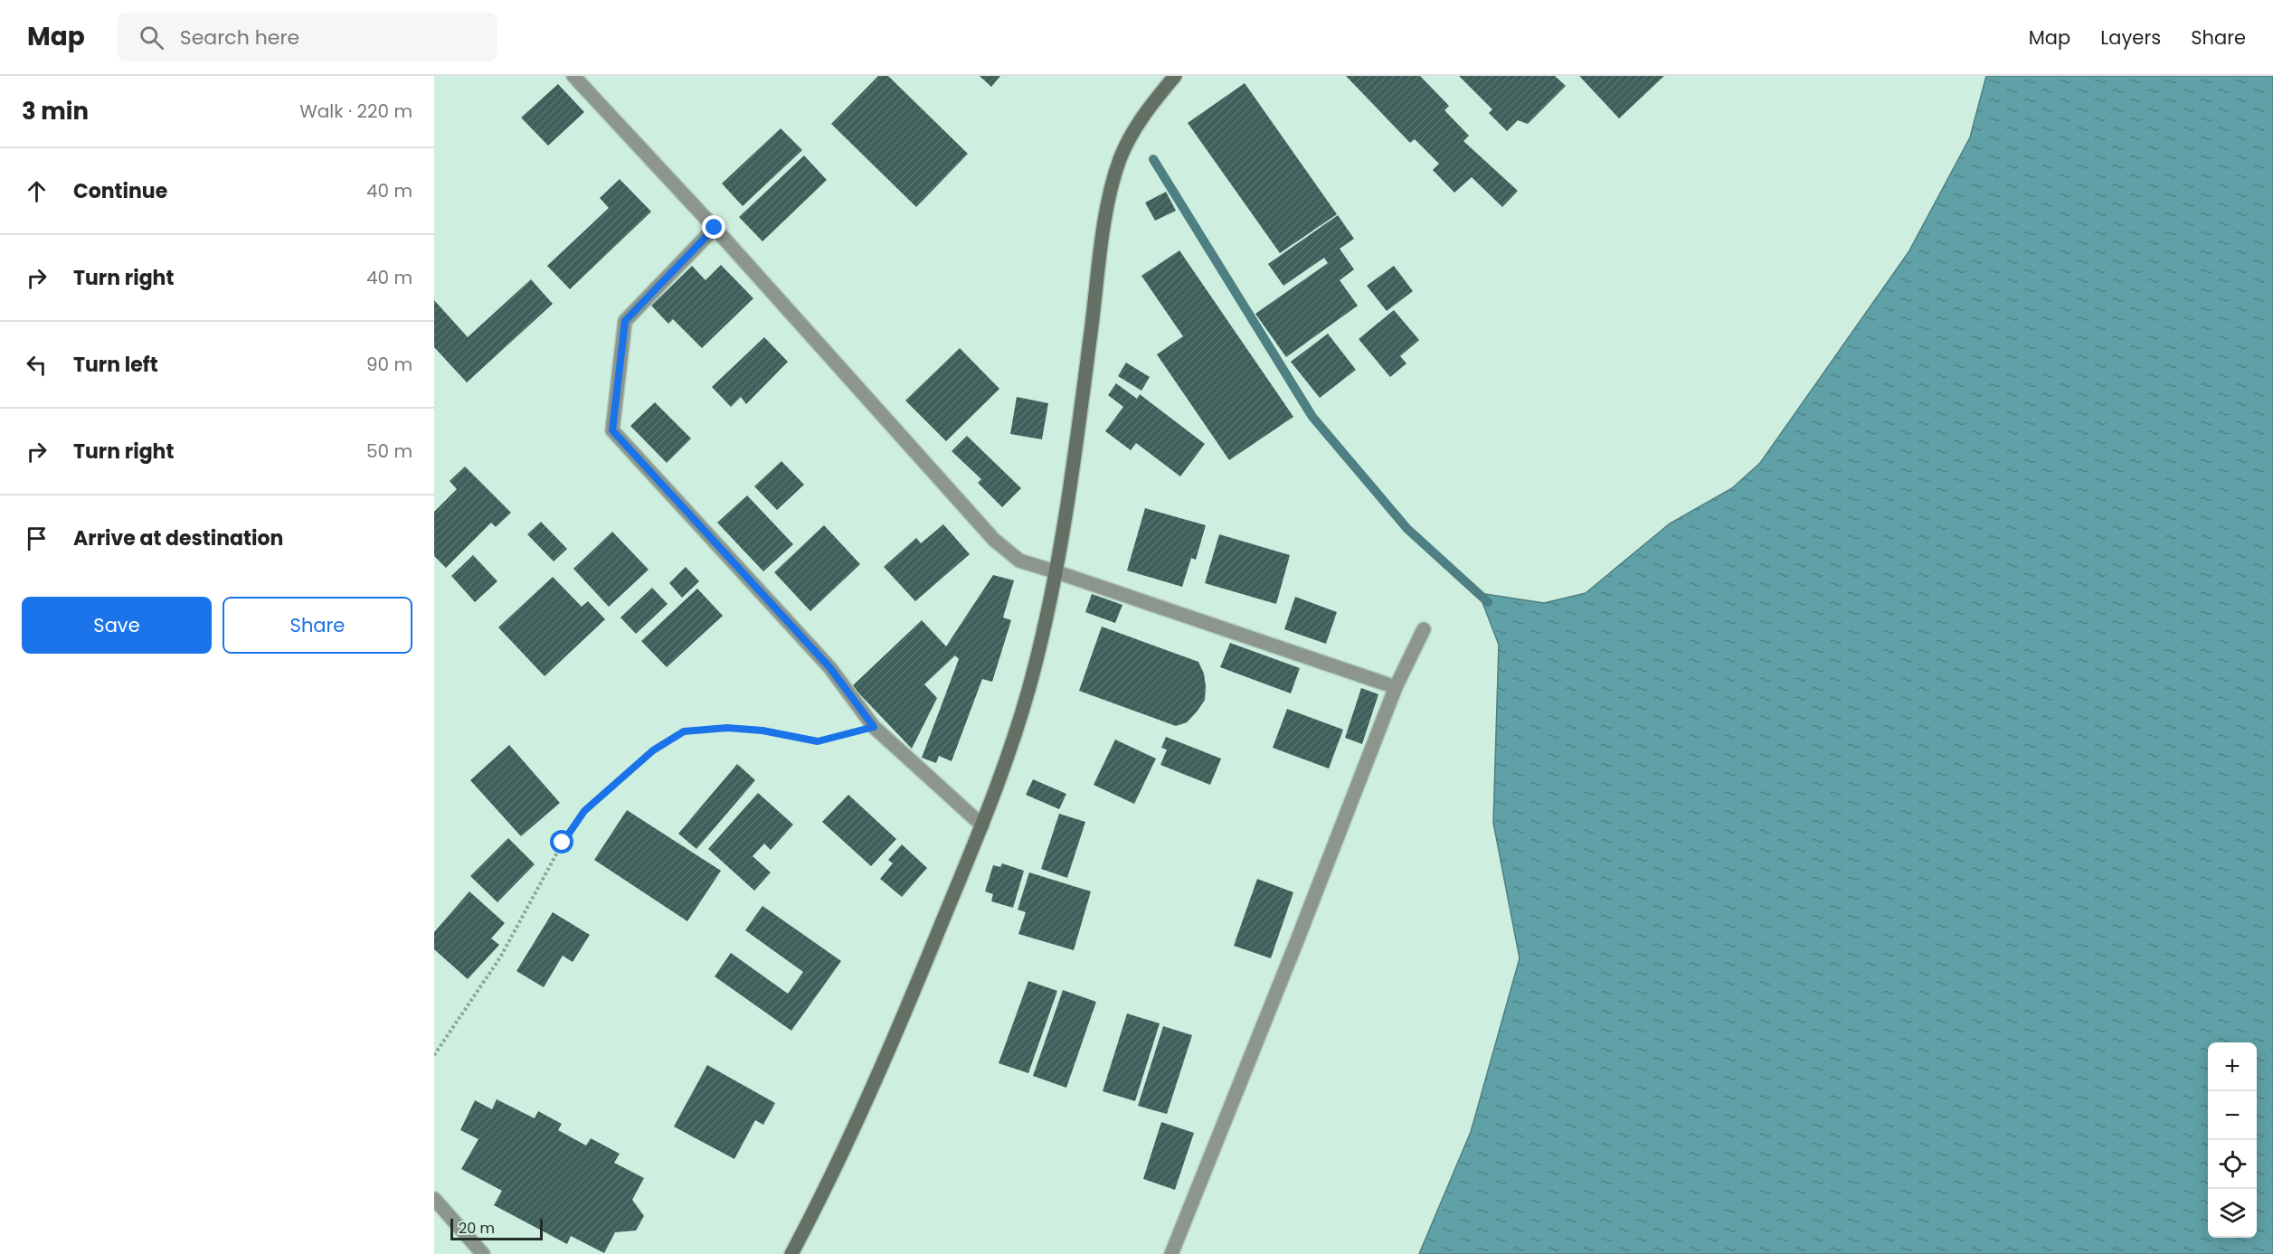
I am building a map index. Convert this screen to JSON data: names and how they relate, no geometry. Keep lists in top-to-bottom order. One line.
{"scale_bar":"20 m","page":{"header":"Map","search":"Search here","nav":["Map","Layers","Share"],"heading":["3 min","Walk · 220 m"],"list":[["Continue","40 m"],["Turn right","40 m"],["Turn left","90 m"],["Turn right","50 m"],"Arrive at destination"],"buttons":["Save","Share"],"map_buttons":["+","−"],"scale":"20 m"}}
